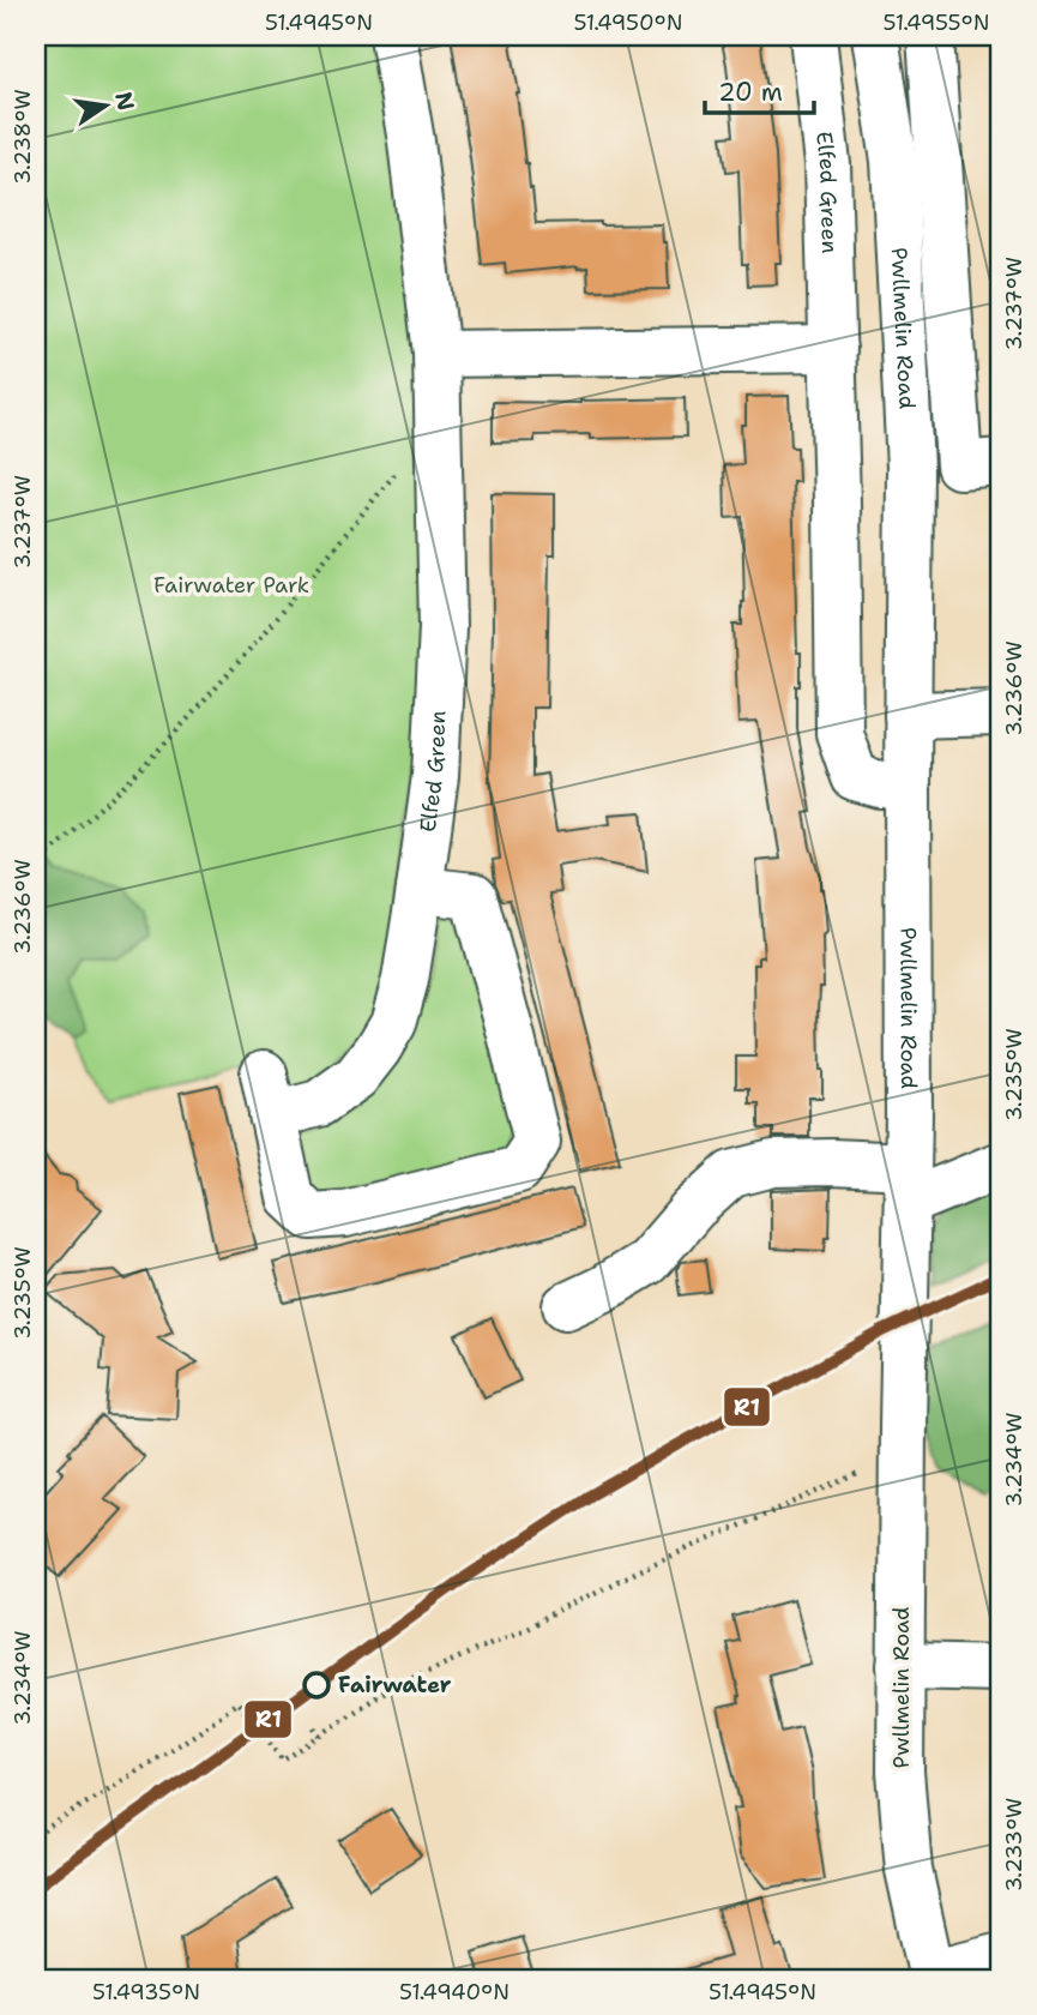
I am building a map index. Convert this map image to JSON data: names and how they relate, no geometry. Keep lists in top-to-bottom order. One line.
{"streets":{"street":["Elfed Green","Pwllmelin Road"]},"crossings":[["Elfed Green","Pwllmelin Road"]],"parks":["Fairwater Park"],"places":["Fairwater"],"lines":["transit line R1"],"scale_bar":"20 m","north":"right","coordinates":["51.4945°N","51.4950°N","51.4955°N","3.238°W","3.237°W","3.236°W","3.235°W","3.234°W","3.233°W","51.4935°N","51.4940°N"]}
